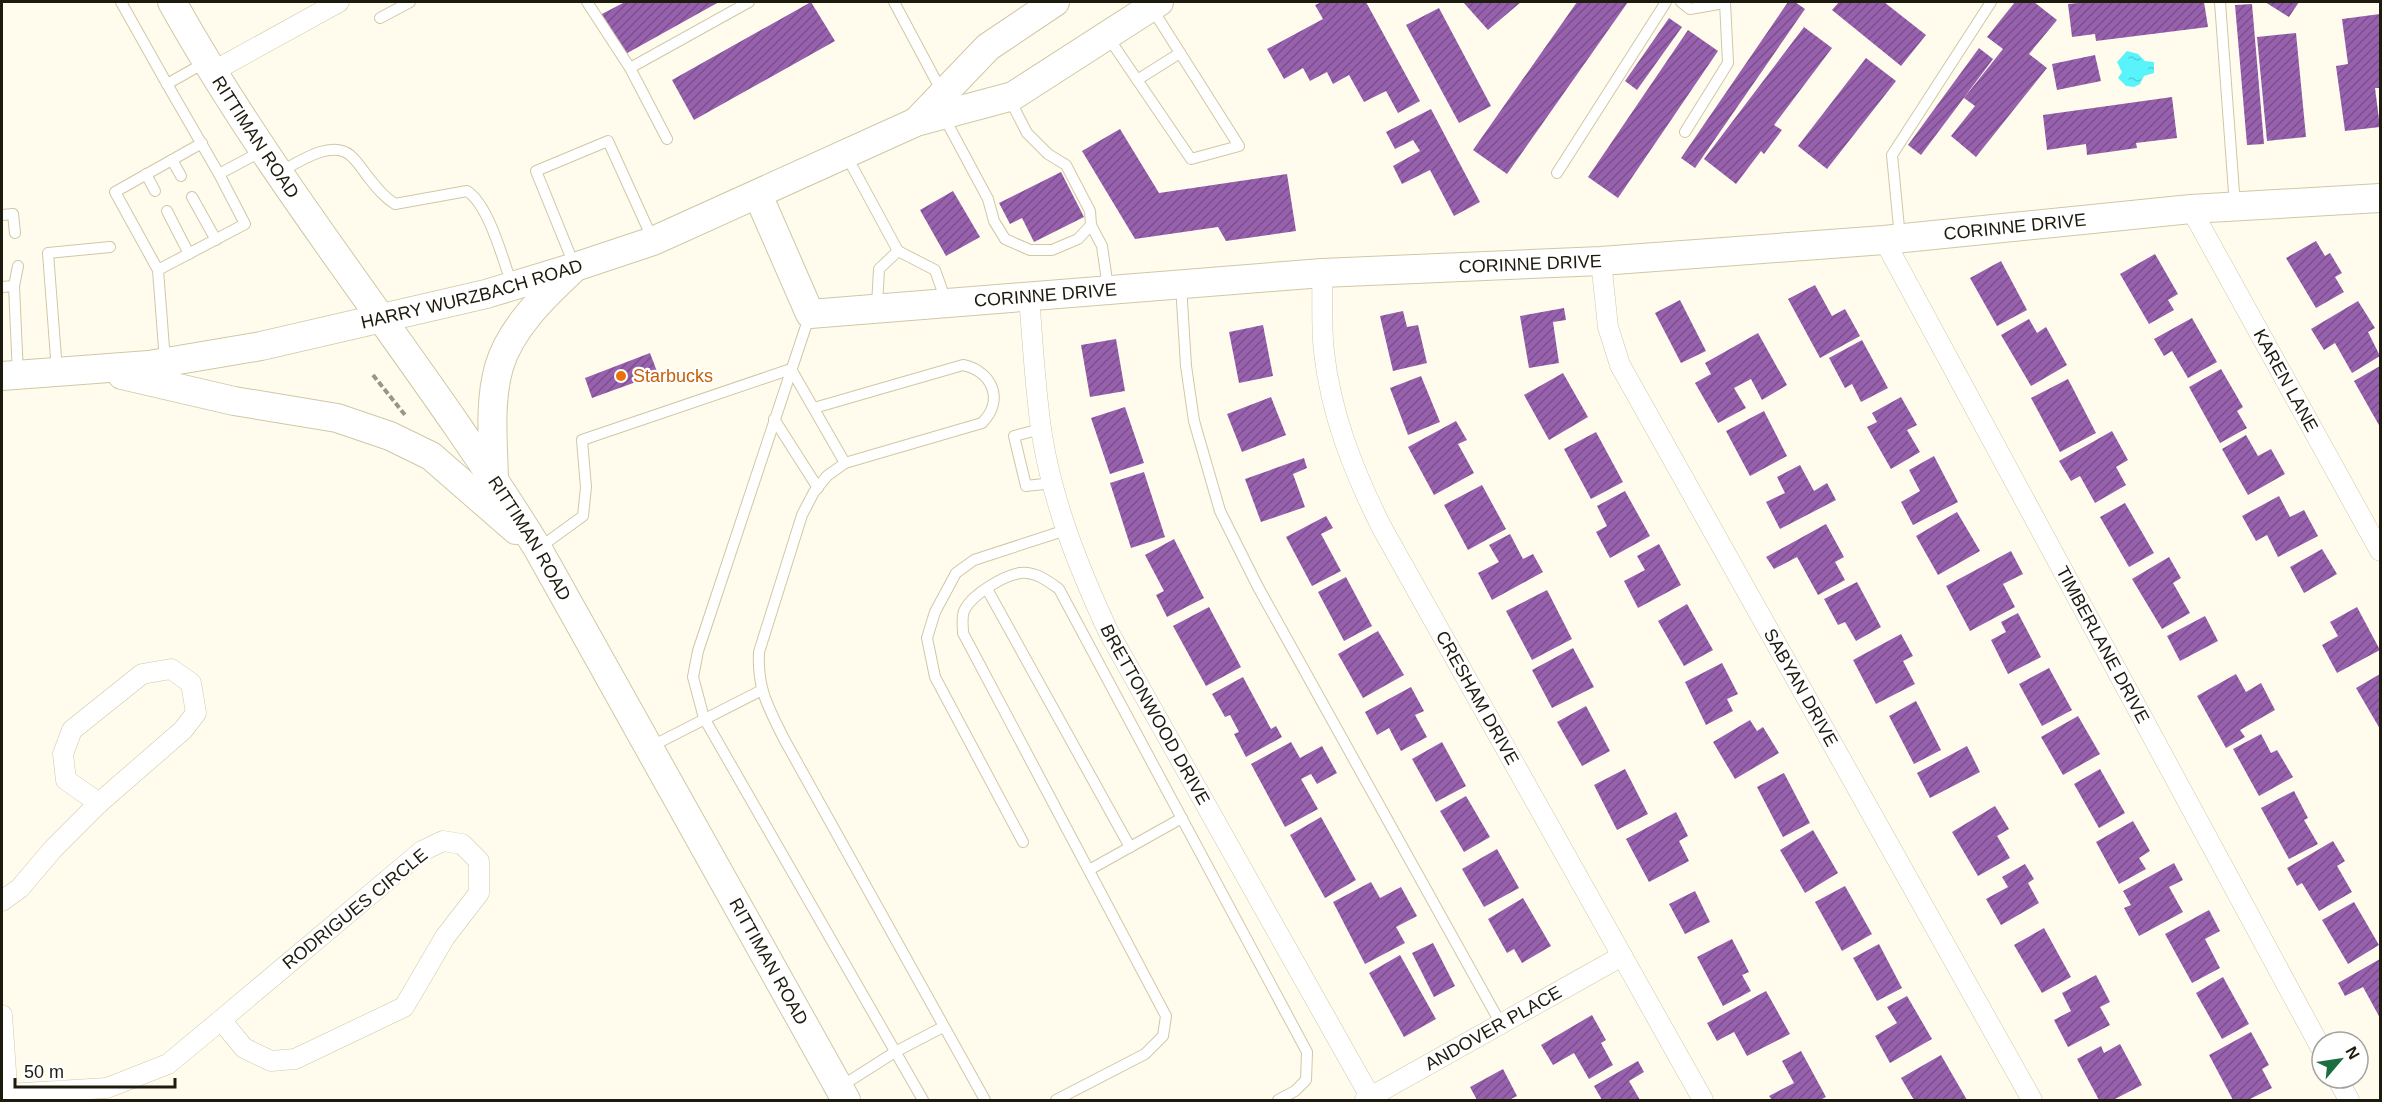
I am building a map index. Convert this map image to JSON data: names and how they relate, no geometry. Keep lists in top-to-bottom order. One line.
{"streets":{"main road":["RITTIMAN ROAD","CORINNE DRIVE","HARRY WURZBACH ROAD"],"street":["KAREN LANE","TIMBERLANE DRIVE","SABYAN DRIVE","CRESHAM DRIVE","BRETTONWOOD DRIVE","RODRIGUES CIRCLE","ANDOVER PLACE"]},"crossings":[["RITTIMAN ROAD","HARRY WURZBACH ROAD"],["CORINNE DRIVE","KAREN LANE"],["CORINNE DRIVE","TIMBERLANE DRIVE"],["CORINNE DRIVE","SABYAN DRIVE"],["CORINNE DRIVE","CRESHAM DRIVE"],["CORINNE DRIVE","BRETTONWOOD DRIVE"],["CRESHAM DRIVE","ANDOVER PLACE"],["BRETTONWOOD DRIVE","ANDOVER PLACE"]],"places":["Starbucks"],"scale_bar":"50 m","north":"top right"}
